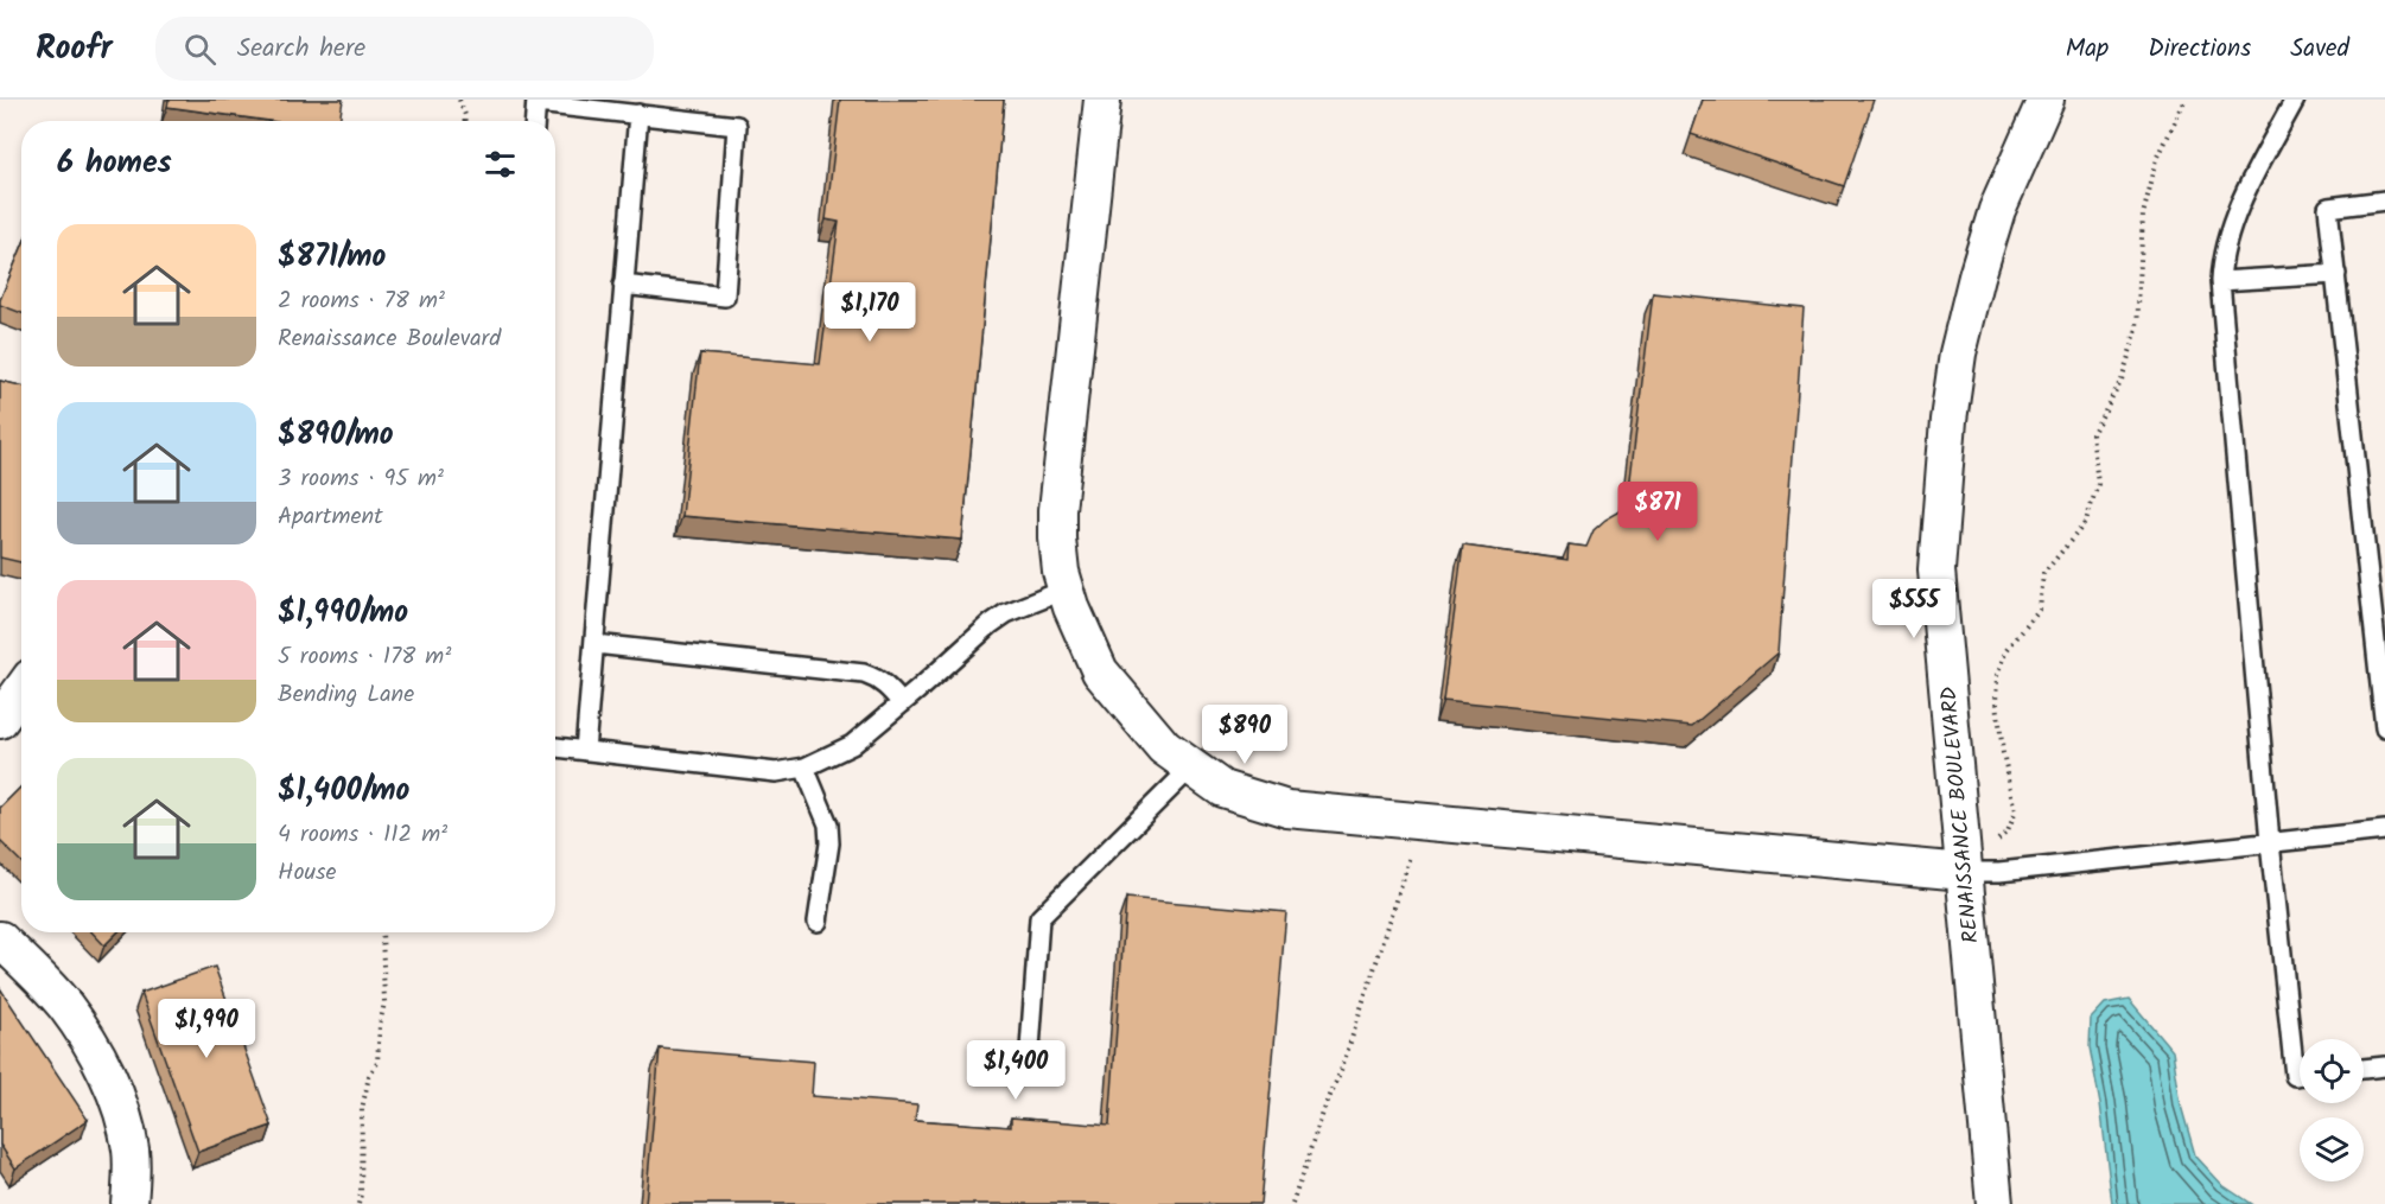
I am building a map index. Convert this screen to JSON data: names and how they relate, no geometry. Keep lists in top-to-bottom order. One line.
{"streets":{"street":["RENAISSANCE BOULEVARD"]},"page":{"header":"Roofr","search":"Search here","nav":["Map","Directions","Saved"],"heading":"6 homes","list":[{"name":"$871/mo","note":"2 rooms · 78 m² · Renaissance Boulevard"},{"name":"$890/mo","note":"3 rooms · 95 m² · Apartment"},{"name":"$1,990/mo","note":"5 rooms · 178 m² · Bending Lane"},{"name":"$1,400/mo","note":"4 rooms · 112 m² · House"}],"price":["$1,170","$871","$555","$890","$1,990","$1,400"]}}
